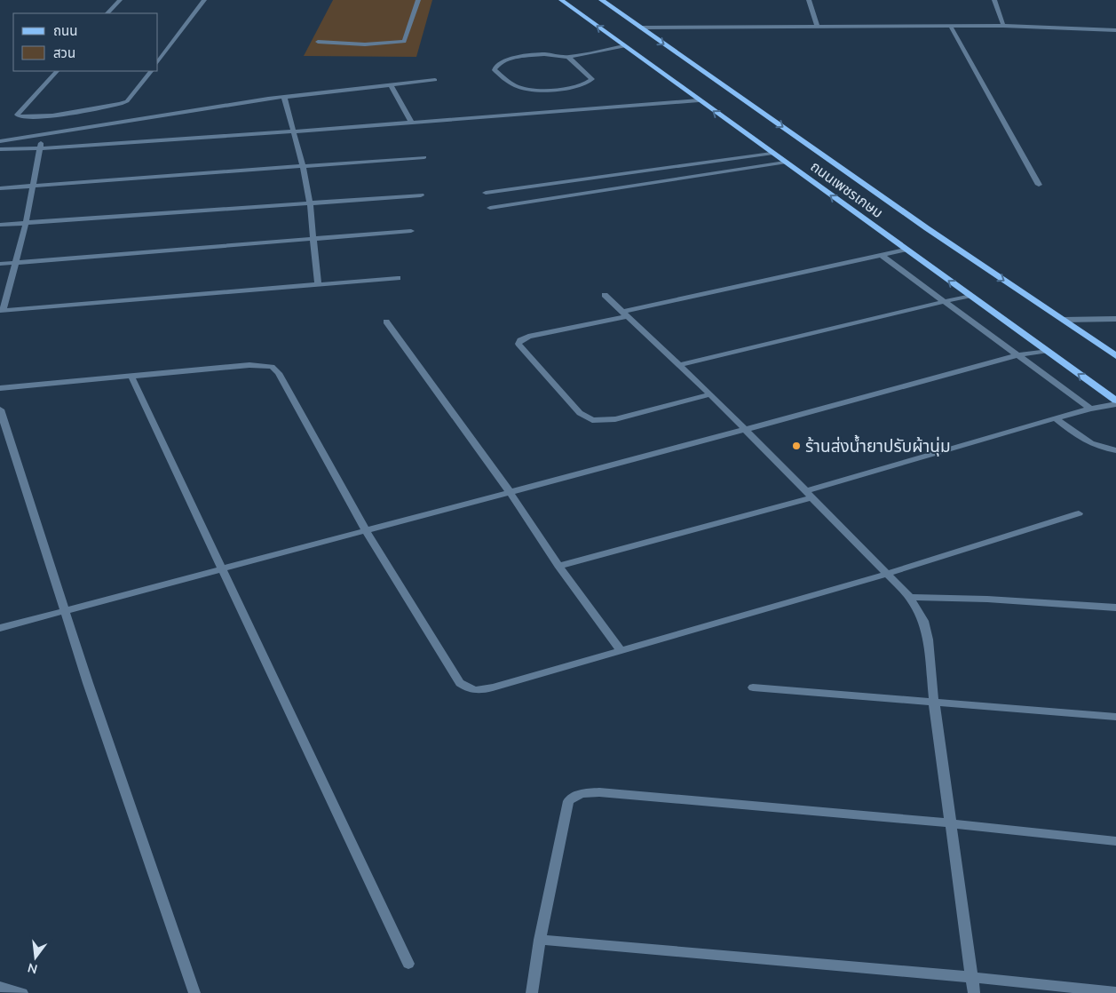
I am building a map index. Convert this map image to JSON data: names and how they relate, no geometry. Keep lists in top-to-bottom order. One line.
{"streets":{"main road":["ถนนเพชรเกษม"]},"places":["ร้านส่งน้ำยาปรับผ้านุ่ม"],"legend":["ถนน","สวน"],"north":"bottom"}
